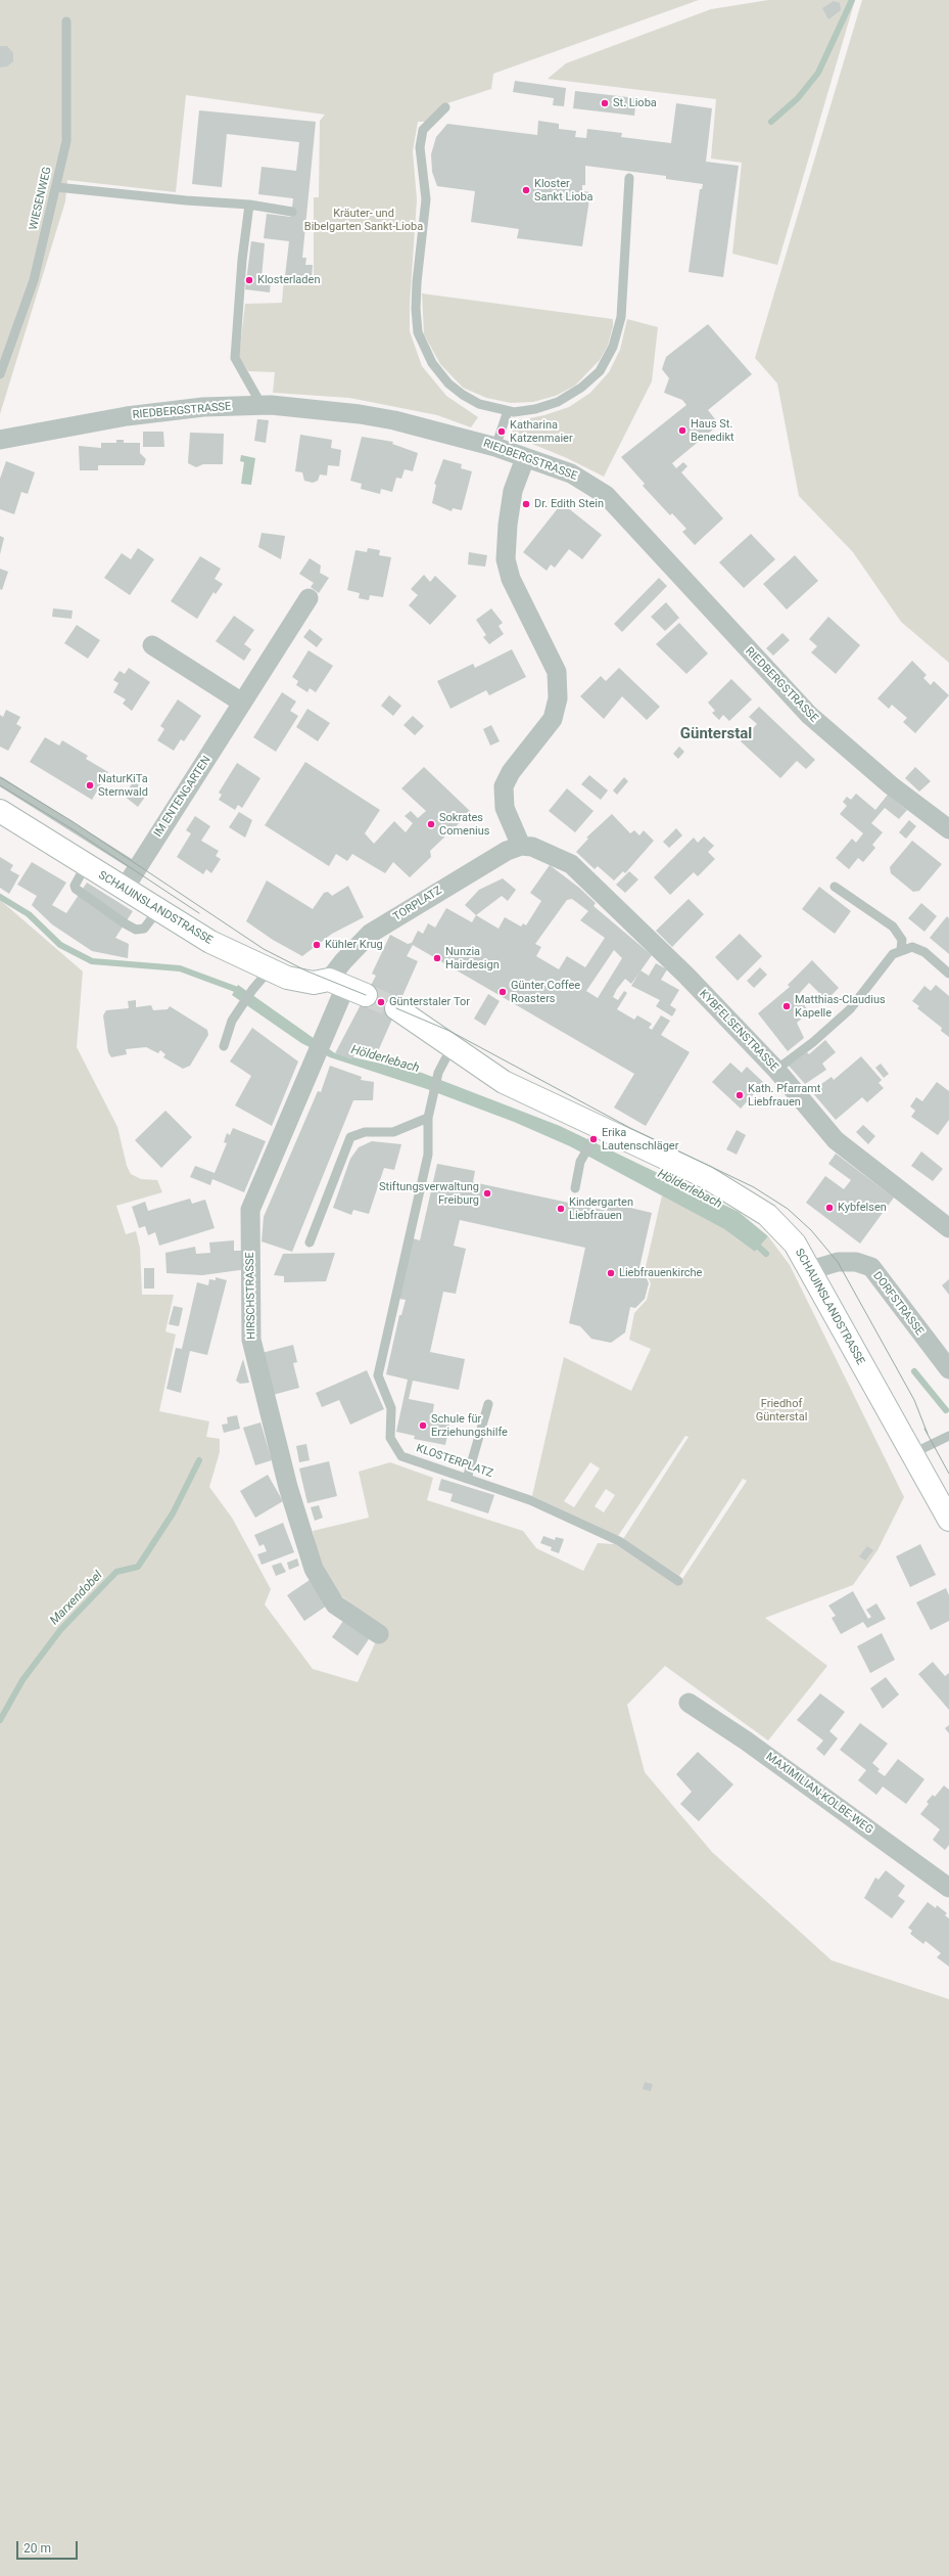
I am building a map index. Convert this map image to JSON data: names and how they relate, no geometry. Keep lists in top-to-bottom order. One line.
{"streets":{"main road":["SCHAUINSLANDSTRASSE"],"street":["RIEDBERGSTRASSE","IM ENTENGARTEN","TORPLATZ","KYBFELSENSTRASSE","HIRSCHSTRASSE","DORFSTRASSE","MAXIMILIAN-KOLBE-WEG"],"lane":["WIESENWEG","KLOSTERPLATZ"]},"crossings":[["IM ENTENGARTEN","SCHAUINSLANDSTRASSE"],["TORPLATZ","SCHAUINSLANDSTRASSE"],["TORPLATZ","KYBFELSENSTRASSE"],["TORPLATZ","HIRSCHSTRASSE"],["SCHAUINSLANDSTRASSE","HIRSCHSTRASSE"],["SCHAUINSLANDSTRASSE","DORFSTRASSE"],["SCHAUINSLANDSTRASSE","KLOSTERPLATZ"]],"districts":["Günterstal"],"water":["Hölderlebach","Marxendobel"],"parks":["Kräuter- und Bibelgarten Sankt-Lioba","Friedhof Günterstal"],"places":["St. Lioba","Kloster Sankt Lioba","Klosterladen","Haus St. Benedikt","Katharina Katzenmaier","Dr. Edith Stein","NaturKiTa Sternwald","Sokrates Comenius","Kühler Krug","Nunzia Hairdesign","Günter Coffee Roasters","Günterstaler Tor","Matthias-Claudius Kapelle","Kath. Pfarramt Liebfrauen","Erika Lautenschläger","Stiftungsverwaltung Freiburg","Kybfelsen","Kindergarten Liebfrauen","Liebfrauenkirche","Schule für Erziehungshilfe"],"scale_bar":"20 m"}
